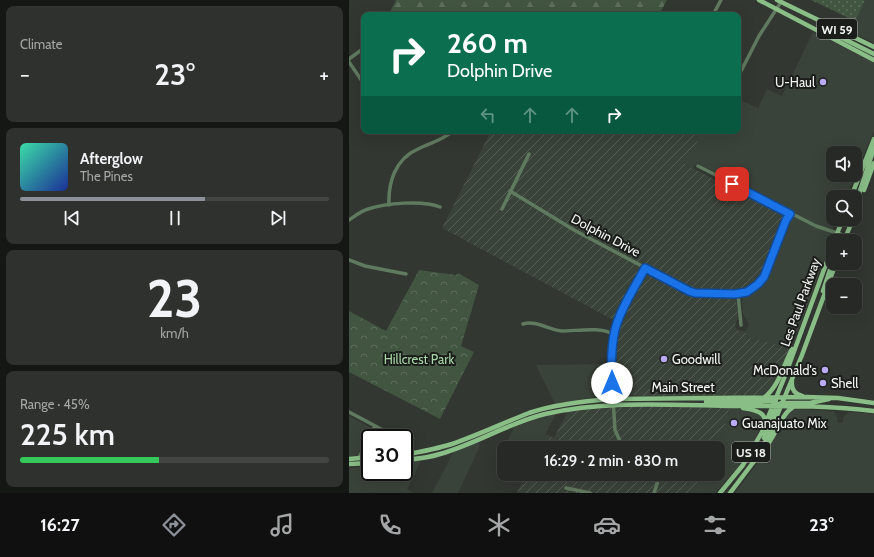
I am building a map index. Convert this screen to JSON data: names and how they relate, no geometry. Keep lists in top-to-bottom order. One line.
{"streets":{"main road":["WI 59","Les Paul Parkway","Main Street","US 18"],"street":["Dolphin Drive"]},"crossings":[["Les Paul Parkway","Main Street"]],"parks":["Hillcrest Park"],"places":["U-Haul","Goodwill","McDonald's","Shell","Guanajuato Mix"],"page":{"tile":["Climate",["23","km/h"],["Range · 45%","225 km"]],"turn":["260 m","Dolphin Drive"],"heat":["−","23°","+"],"song":["Afterglow","The Pines"],"map_buttons":["+","−"],"limit":"30","trip":"16:29 · 2 min · 830 m","tabs":["16:27","23°"]}}
